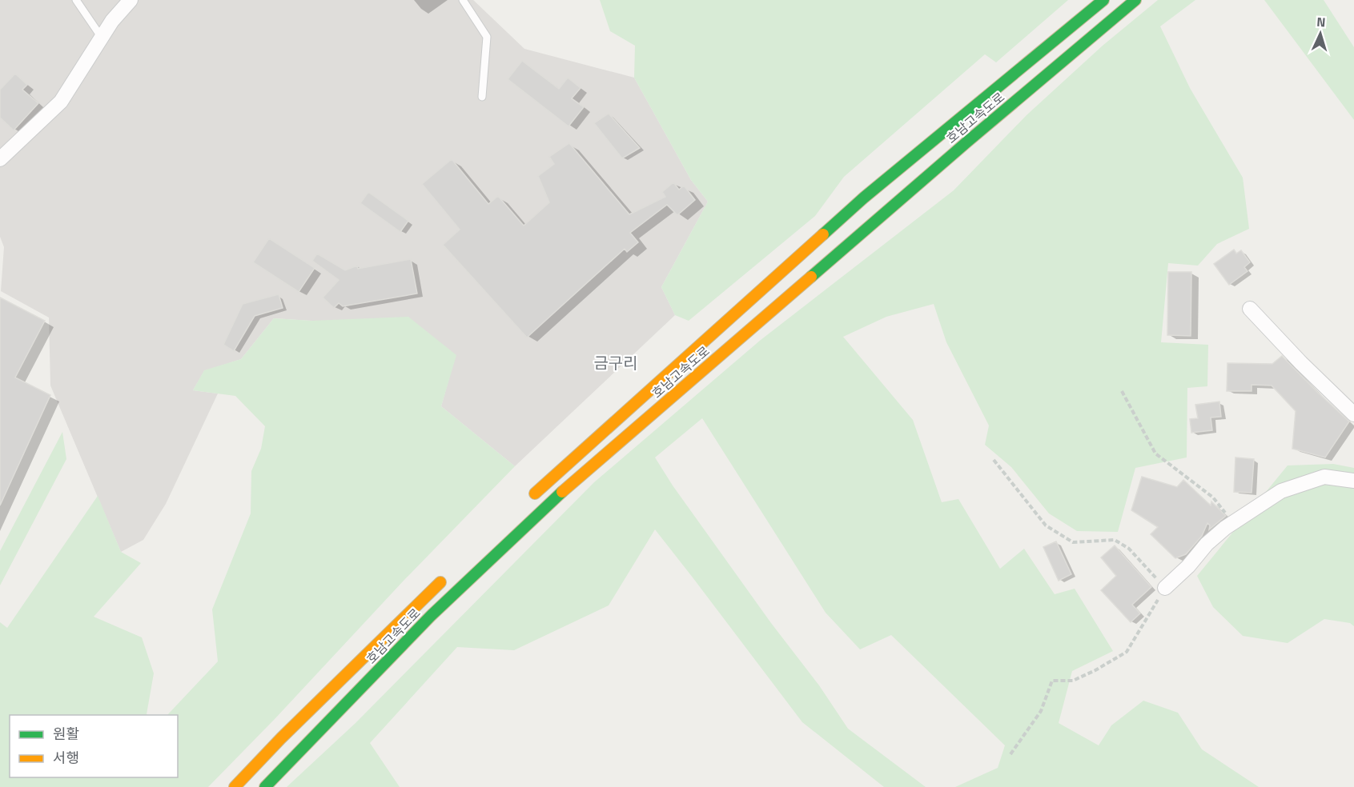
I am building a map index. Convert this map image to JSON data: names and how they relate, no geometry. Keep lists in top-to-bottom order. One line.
{"streets":{"highway":["호남고속도로"]},"districts":["금구리"],"legend":["원활","서행"],"north":"top"}
